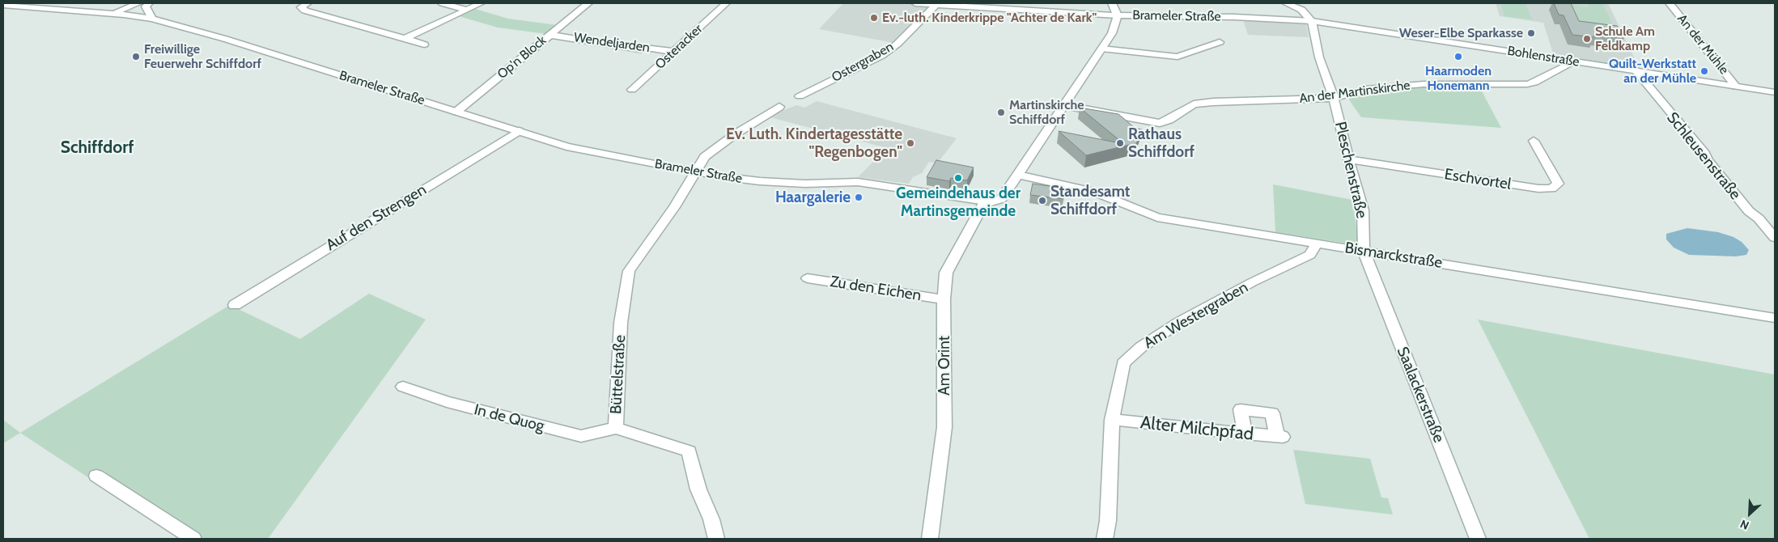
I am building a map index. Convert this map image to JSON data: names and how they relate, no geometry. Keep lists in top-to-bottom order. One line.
{"streets":{"street":["Brameler Straße","Wendeljarden","An der Mühle","Osteracker","Bohlenstraße","Op'n Block","Ostergraben","An der Martinskirche","Schleusenstraße","Pleschenstraße","Eschvortel","Auf den Strengen","Bismarckstraße","Zu den Eichen","Am Westergraben","Am Orint","Büttelstraße","Saalackerstraße","In de Quog","Alter Milchpfad"]},"crossings":[["Brameler Straße","Bohlenstraße"],["Brameler Straße","Op'n Block"],["Brameler Straße","An der Martinskirche"],["Brameler Straße","Pleschenstraße"],["Brameler Straße","Auf den Strengen"],["Brameler Straße","Bismarckstraße"],["Brameler Straße","Am Orint"],["Brameler Straße","Büttelstraße"],["Wendeljarden","Osteracker"],["Wendeljarden","Op'n Block"],["An der Mühle","Bohlenstraße"],["Bohlenstraße","An der Martinskirche"],["Bohlenstraße","Schleusenstraße"],["Bohlenstraße","Pleschenstraße"],["An der Martinskirche","Pleschenstraße"],["Pleschenstraße","Eschvortel"],["Pleschenstraße","Bismarckstraße"],["Pleschenstraße","Saalackerstraße"],["Bismarckstraße","Am Westergraben"],["Bismarckstraße","Saalackerstraße"],["Zu den Eichen","Am Orint"],["Am Westergraben","Alter Milchpfad"],["Büttelstraße","In de Quog"]],"districts":["Schiffdorf"],"places":["Ev.-luth. Kinderkrippe \"Achter de Kark\"","Weser-Elbe Sparkasse","Schule Am Feldkamp","Freiwillige Feuerwehr Schiffdorf","Haarmoden Honemann","Quilt-Werkstatt an der Mühle","Martinskirche Schiffdorf","Ev. Luth. Kindertagesstätte \"Regenbogen\"","Rathaus Schiffdorf","Gemeindehaus der Martinsgemeinde","Haargalerie","Standesamt Schiffdorf"],"north":"bottom left"}
